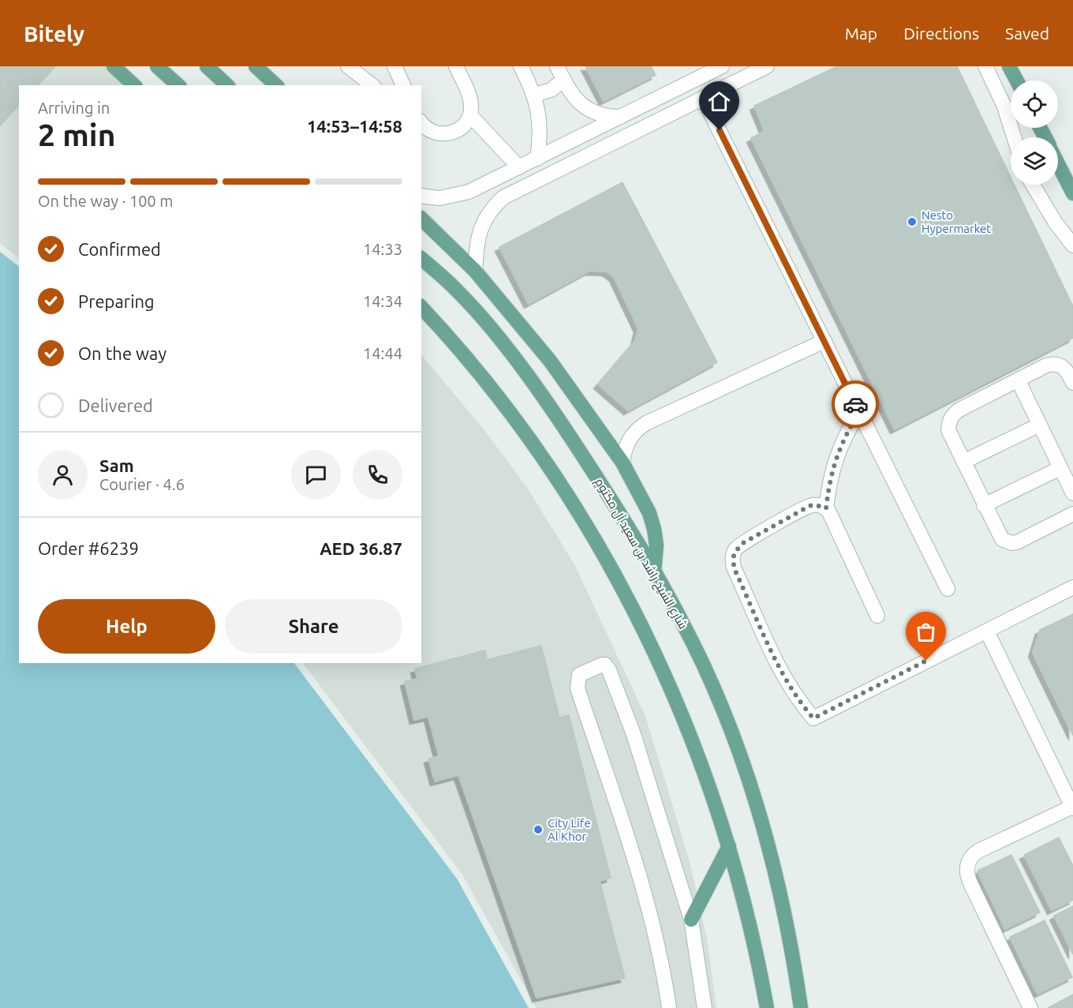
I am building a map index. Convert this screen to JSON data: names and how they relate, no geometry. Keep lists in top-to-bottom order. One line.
{"streets":{"main road":["شارع الشيخ راشد بن سعيد آل مكتوم"]},"places":["Nesto Hypermarket","City Life Al Khor"],"page":{"header":"Bitely","nav":["Map","Directions","Saved"],"heading":["2 min","Arriving in","14:53–14:58"],"panel":["Sam","Courier · 4.6","Order #6239","AED 36.87"],"bar":"On the way · 100 m","list":[["Confirmed","14:33"],["Preparing","14:34"],["On the way","14:44"],"Delivered"],"buttons":["Help","Share"]}}
